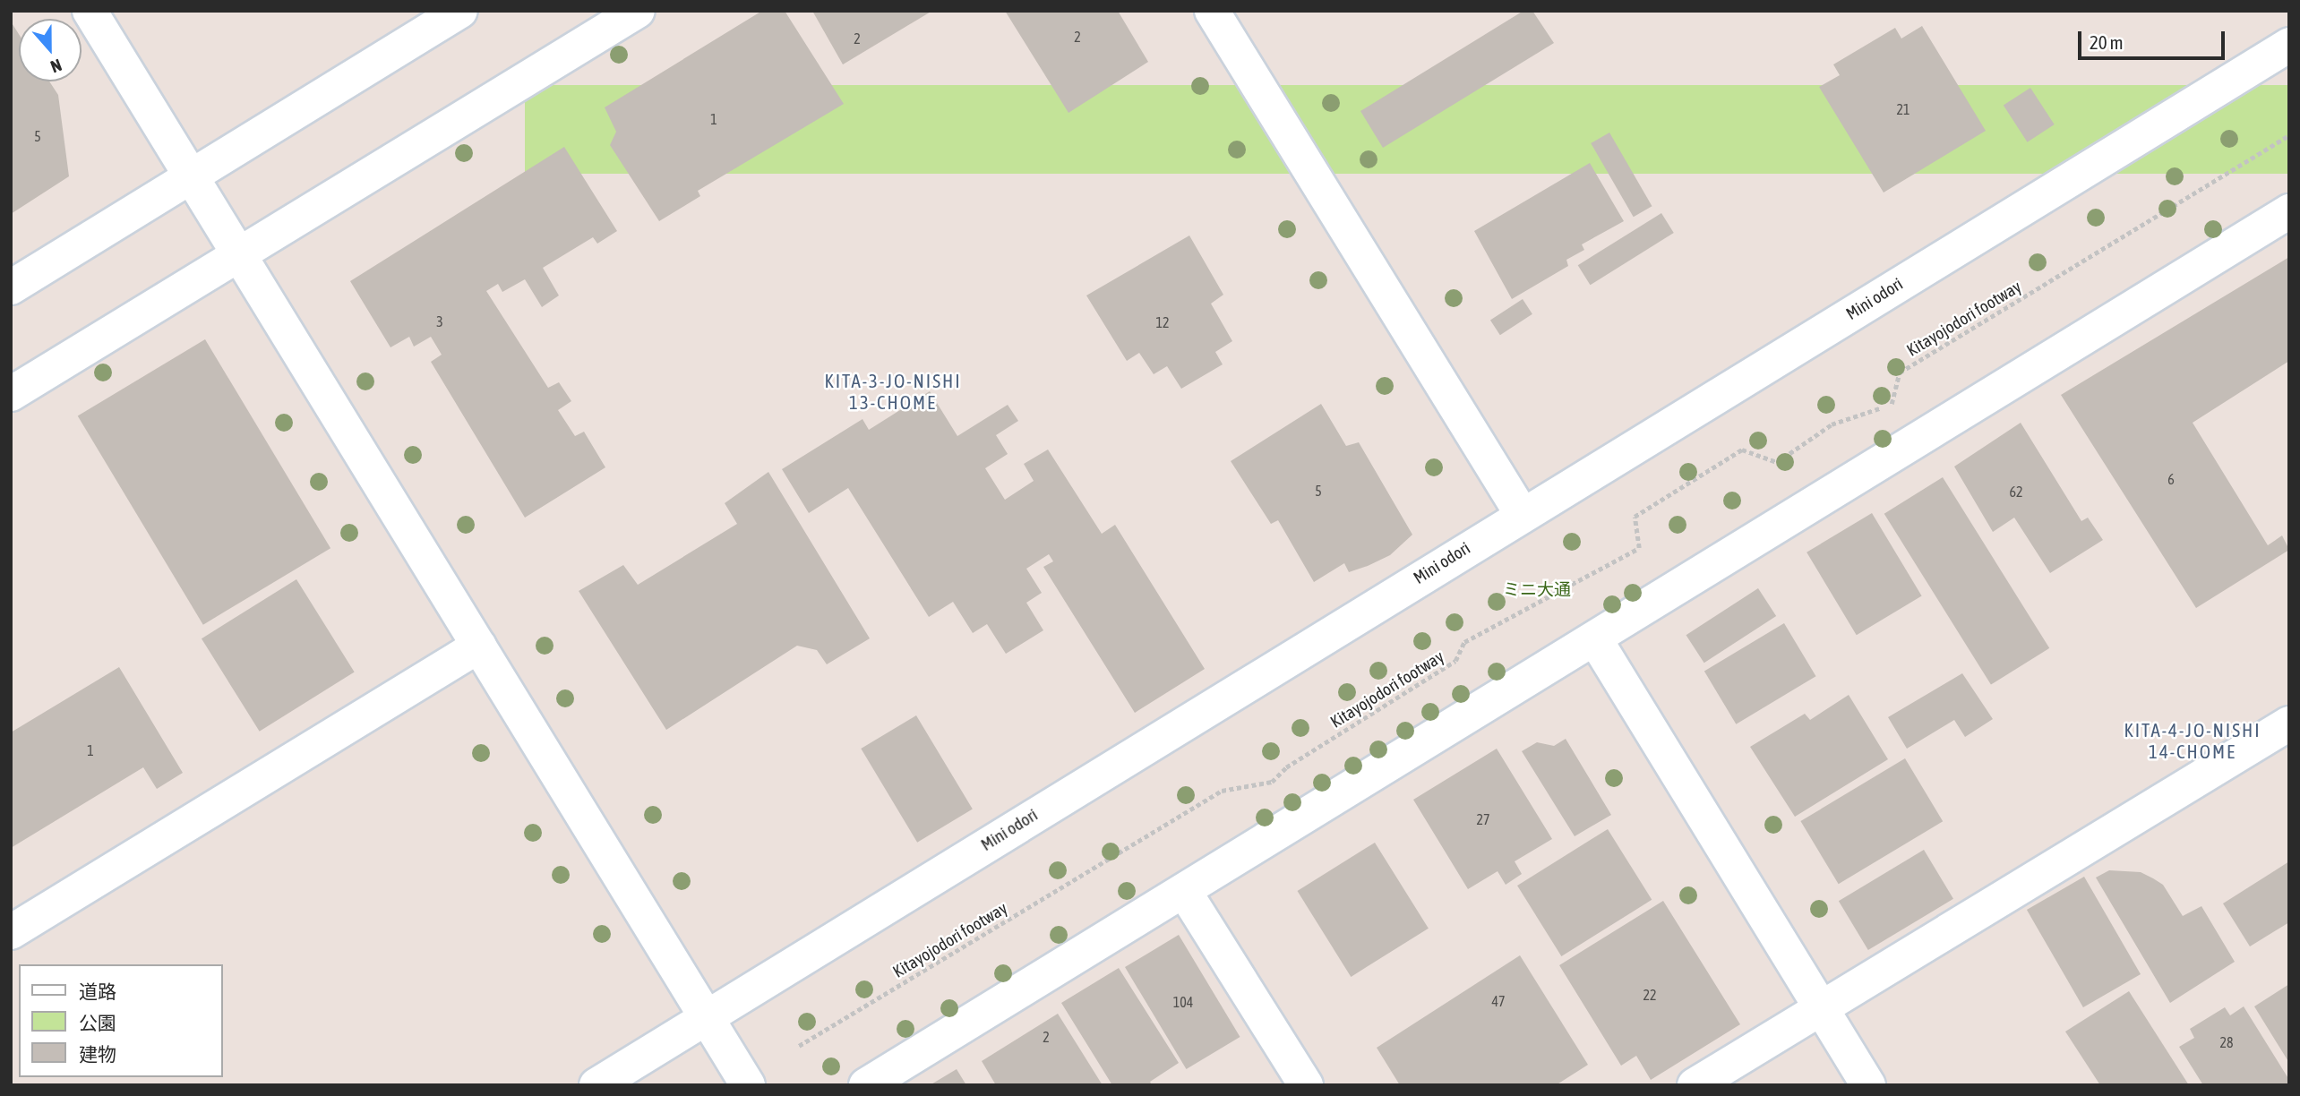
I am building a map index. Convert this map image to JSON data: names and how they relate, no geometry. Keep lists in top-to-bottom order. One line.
{"streets":{"street":["Mini odori"],"path":["Kitayojodori footway"]},"districts":["KITA-3-JO-NISHI 13-CHOME","KITA-4-JO-NISHI 14-CHOME"],"parks":["ミニ大通"],"house_numbers":["2","2","21","1","5","3","12","6","5","62","1","27","22","47","104","2","28"],"legend":["道路","公園","建物"],"scale_bar":"20 m","north":"bottom"}
